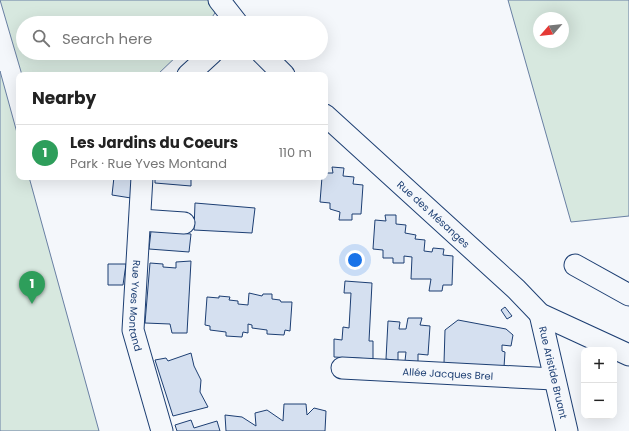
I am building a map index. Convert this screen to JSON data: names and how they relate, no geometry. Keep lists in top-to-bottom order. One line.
{"streets":{"street":["Rue des Mésanges","Rue Yves Montand","Rue Aristide Bruant","Allée Jacques Brel"]},"crossings":[["Rue des Mésanges","Rue Aristide Bruant"],["Rue Aristide Bruant","Allée Jacques Brel"]],"north":"bottom left","page":{"search":"Search here","heading":"Nearby","list":[{"mark":"1","name":"Les Jardins du Coeurs","note":"Park · Rue Yves Montand","value":"110 m"}],"pins":"1","map_buttons":["+","−"]}}
